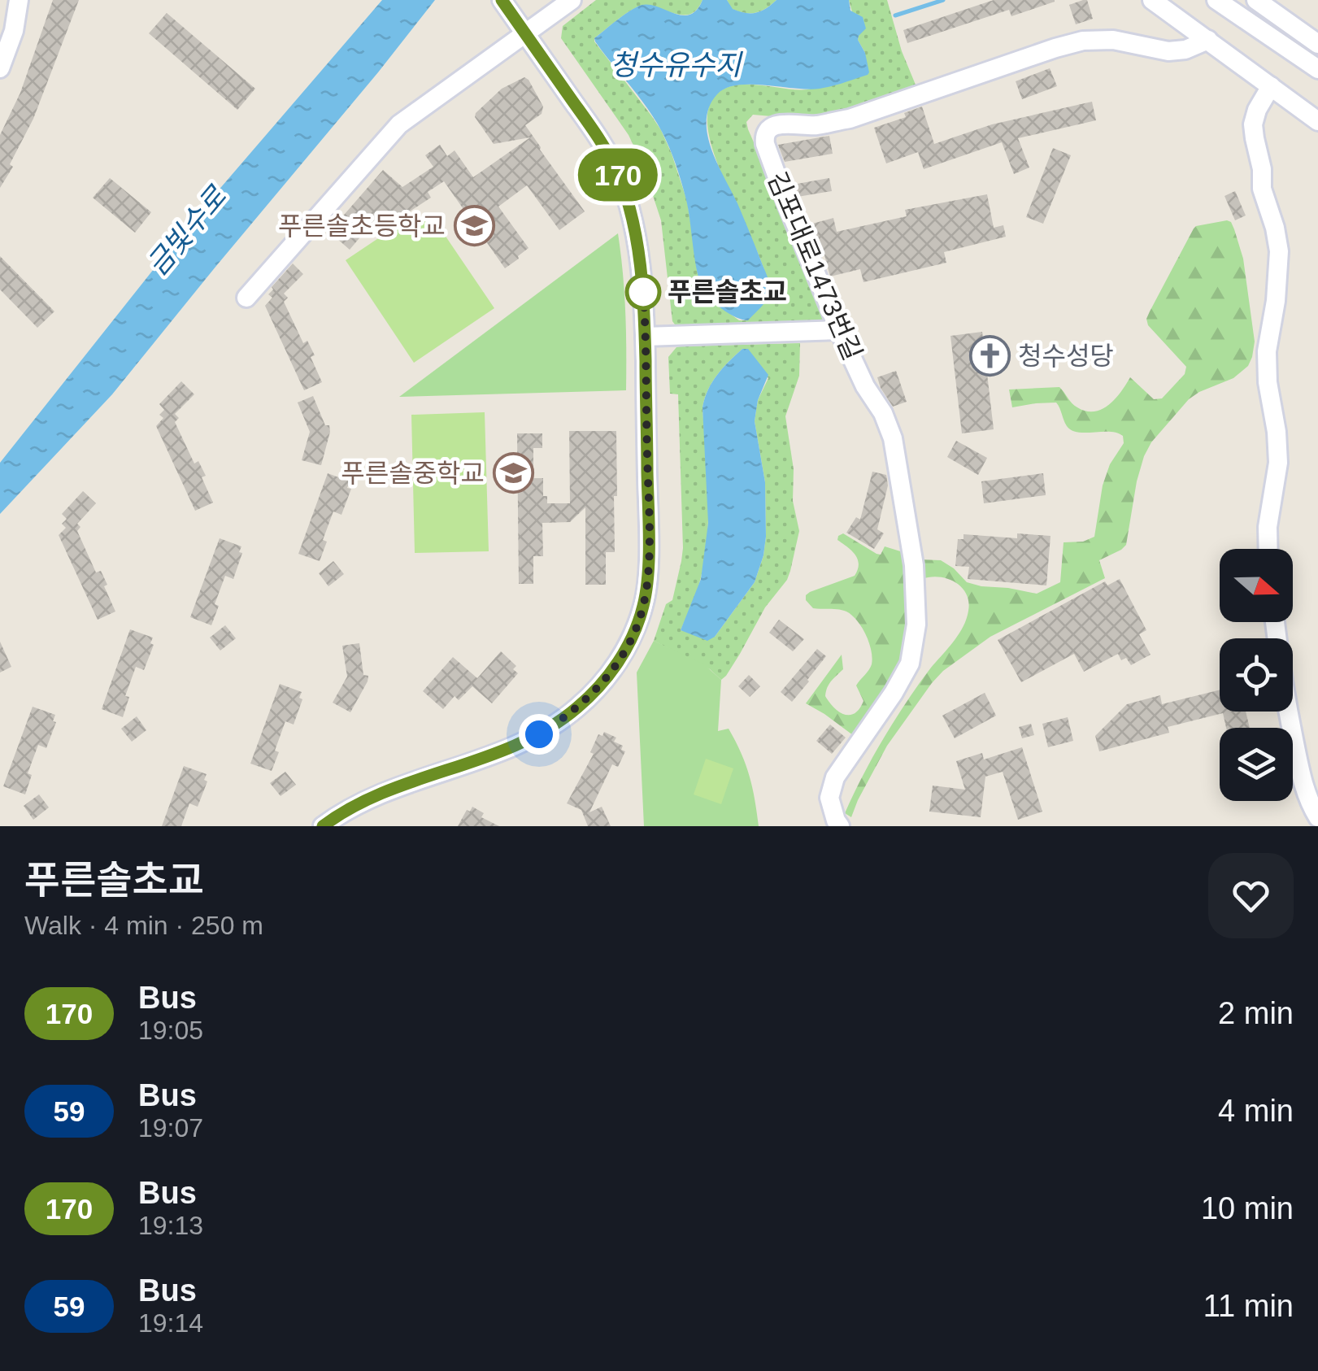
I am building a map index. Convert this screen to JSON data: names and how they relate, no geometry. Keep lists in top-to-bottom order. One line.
{"streets":{"street":["김포대로1473번길"]},"water":["청수유수지","금빛수로"],"places":{"school or university":["푸른솔초등학교","푸른솔중학교"],"other":["푸른솔초교"],"church":["청수성당"]},"lines":["bus line 170"],"north":"right","page":{"on_map":"170","heading":["푸른솔초교","Walk · 4 min · 250 m"],"list":[{"mark":"170","name":"Bus","note":"19:05","value":"2 min"},{"mark":"59","name":"Bus","note":"19:07","value":"4 min"},{"mark":"170","name":"Bus","note":"19:13","value":"10 min"},{"mark":"59","name":"Bus","note":"19:14","value":"11 min"}]}}
